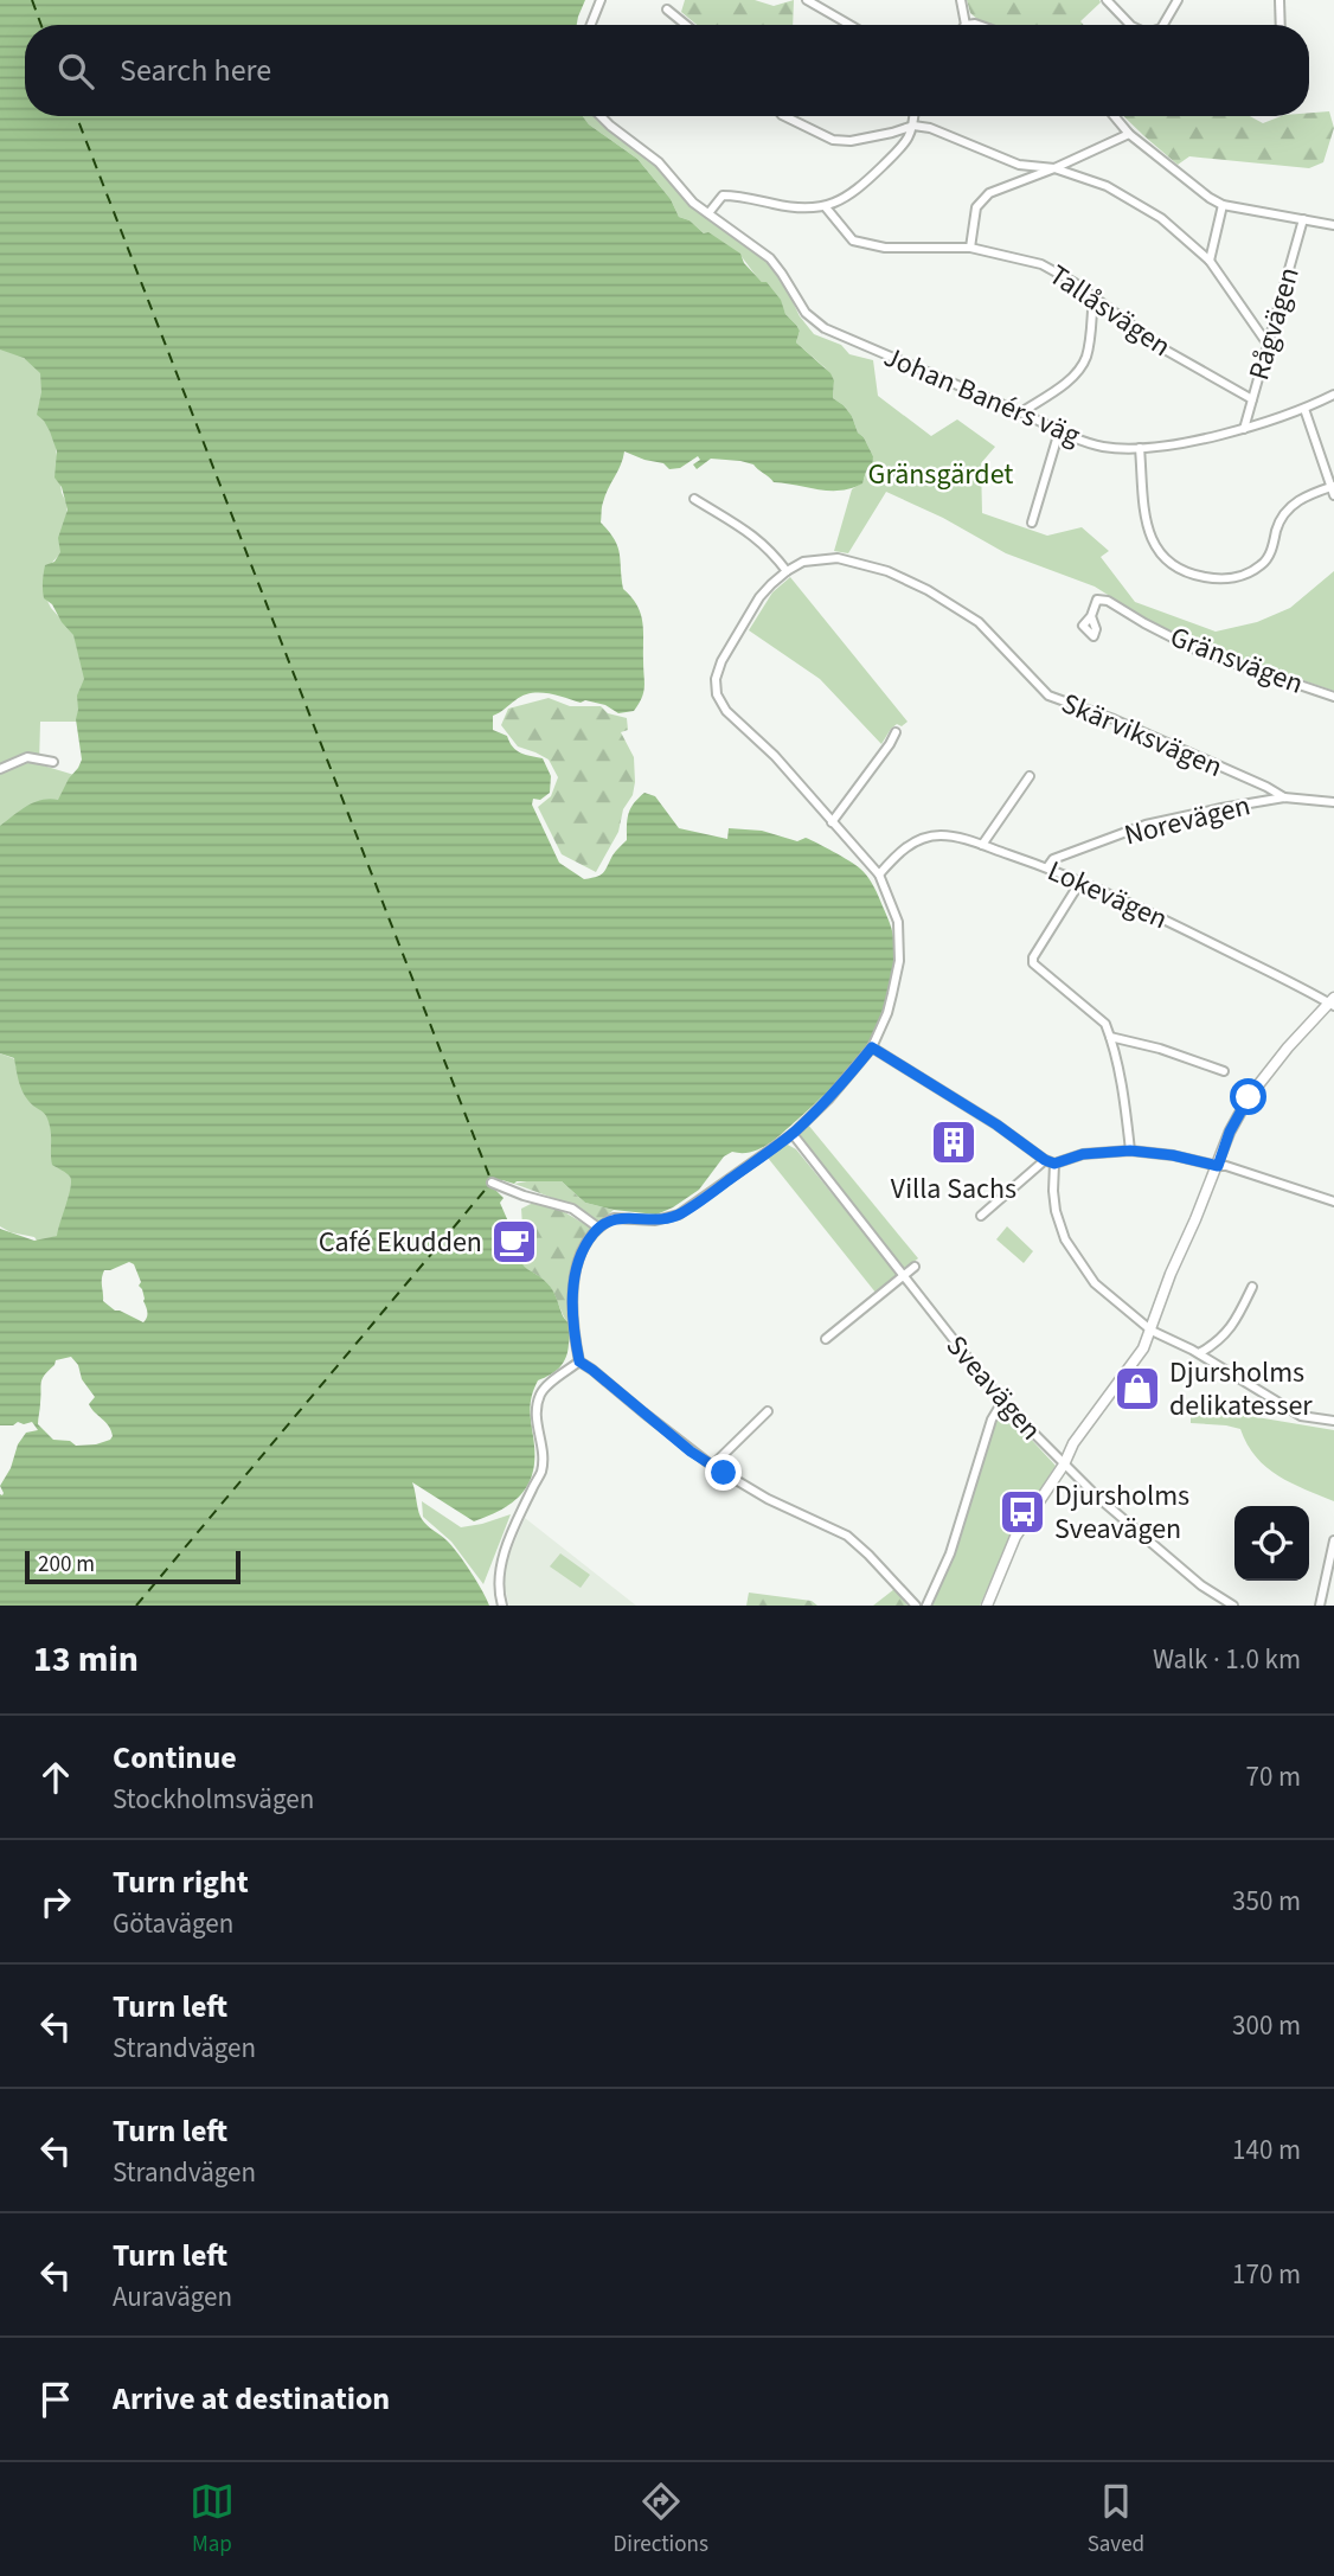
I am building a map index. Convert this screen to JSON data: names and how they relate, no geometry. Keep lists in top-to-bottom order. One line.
{"streets":{"street":["Tallåsvägen","Rågvägen","Johan Banérs väg","Gränsvägen","Skärviksvägen","Norevägen","Lokevägen","Sveavägen"]},"crossings":[["Tallåsvägen","Rågvägen"],["Rågvägen","Johan Banérs väg"],["Skärviksvägen","Norevägen"],["Skärviksvägen","Lokevägen"],["Norevägen","Lokevägen"]],"parks":["Gränsgärdet"],"places":{"building":["Villa Sachs"],"cafe":["Café Ekudden"],"shop":["Djursholms delikatesser"],"bus stop":["Djursholms Sveavägen"]},"scale_bar":"200 m","page":{"search":"Search here","scale":"200 m","heading":["13 min","Walk · 1.0 km"],"list":[["Continue","Stockholmsvägen","70 m"],["Turn right","Götavägen","350 m"],["Turn left","Strandvägen","300 m"],["Turn left","Strandvägen","140 m"],["Turn left","Auravägen","170 m"],"Arrive at destination"],"nav":["Map","Directions","Saved"]}}
